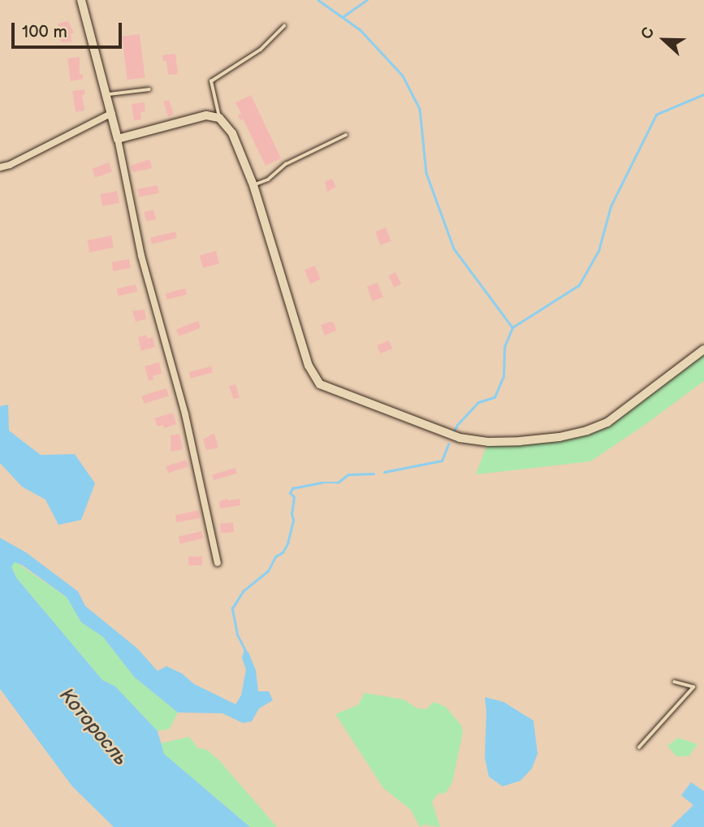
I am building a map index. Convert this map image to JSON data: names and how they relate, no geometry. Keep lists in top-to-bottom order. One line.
{"water":["Которосль"],"scale_bar":"100 m","north":"left"}
